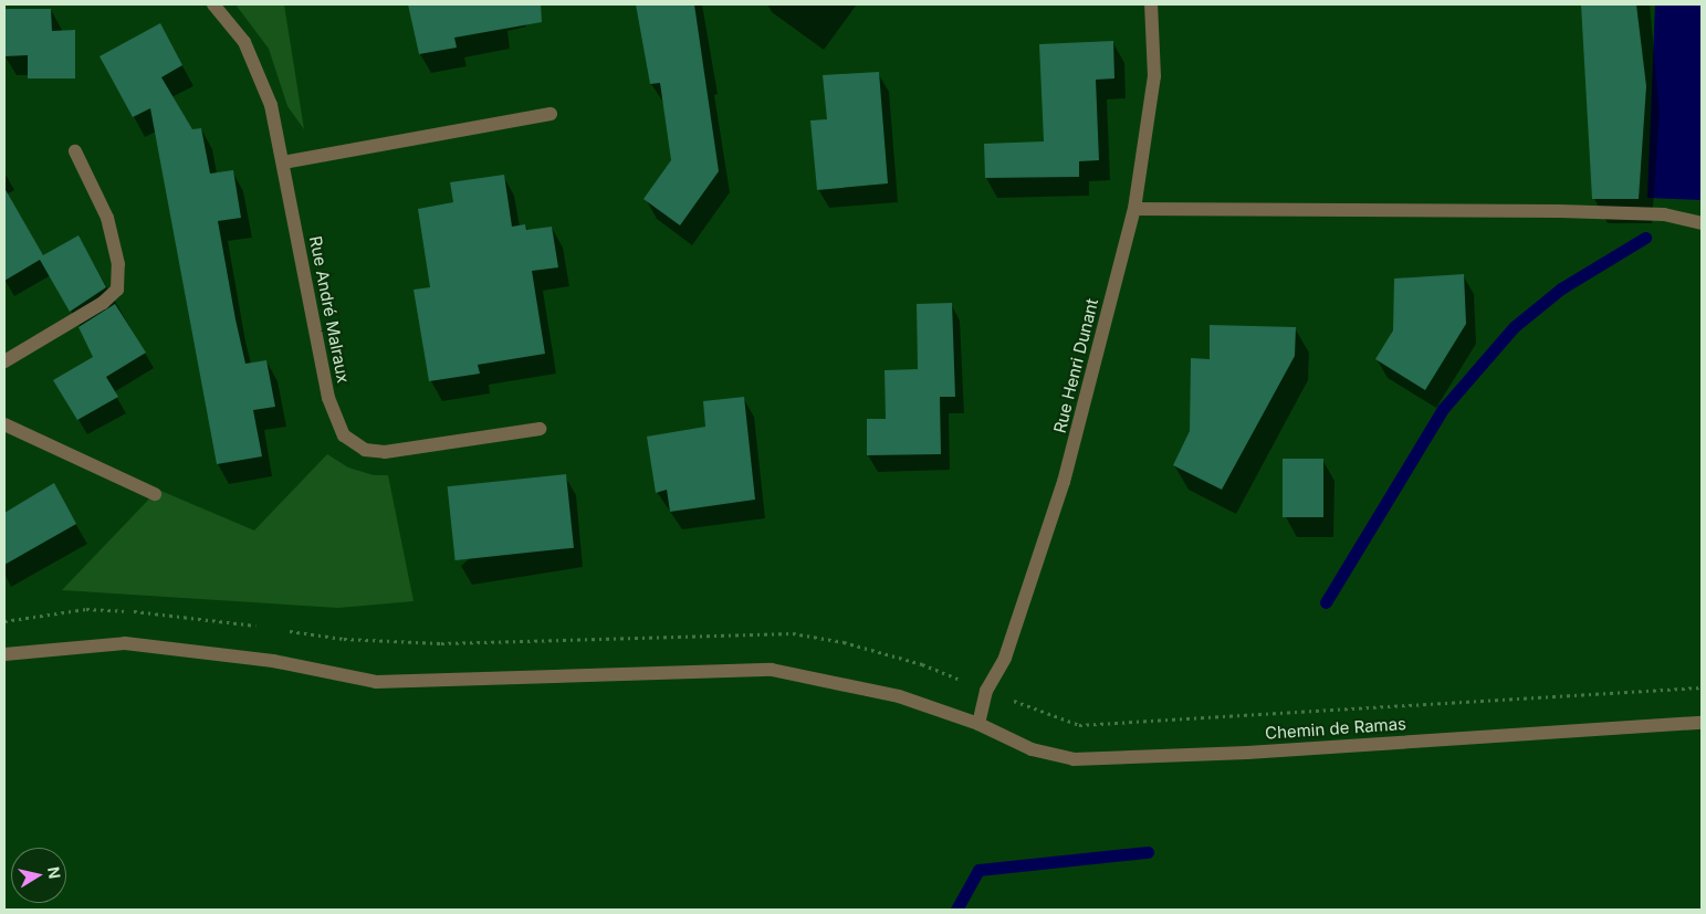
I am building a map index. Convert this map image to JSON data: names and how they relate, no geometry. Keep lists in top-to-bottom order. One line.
{"streets":{"street":["Rue André Malraux","Rue Henri Dunant","Chemin de Ramas"]},"crossings":[["Rue Henri Dunant","Chemin de Ramas"]],"north":"right"}
